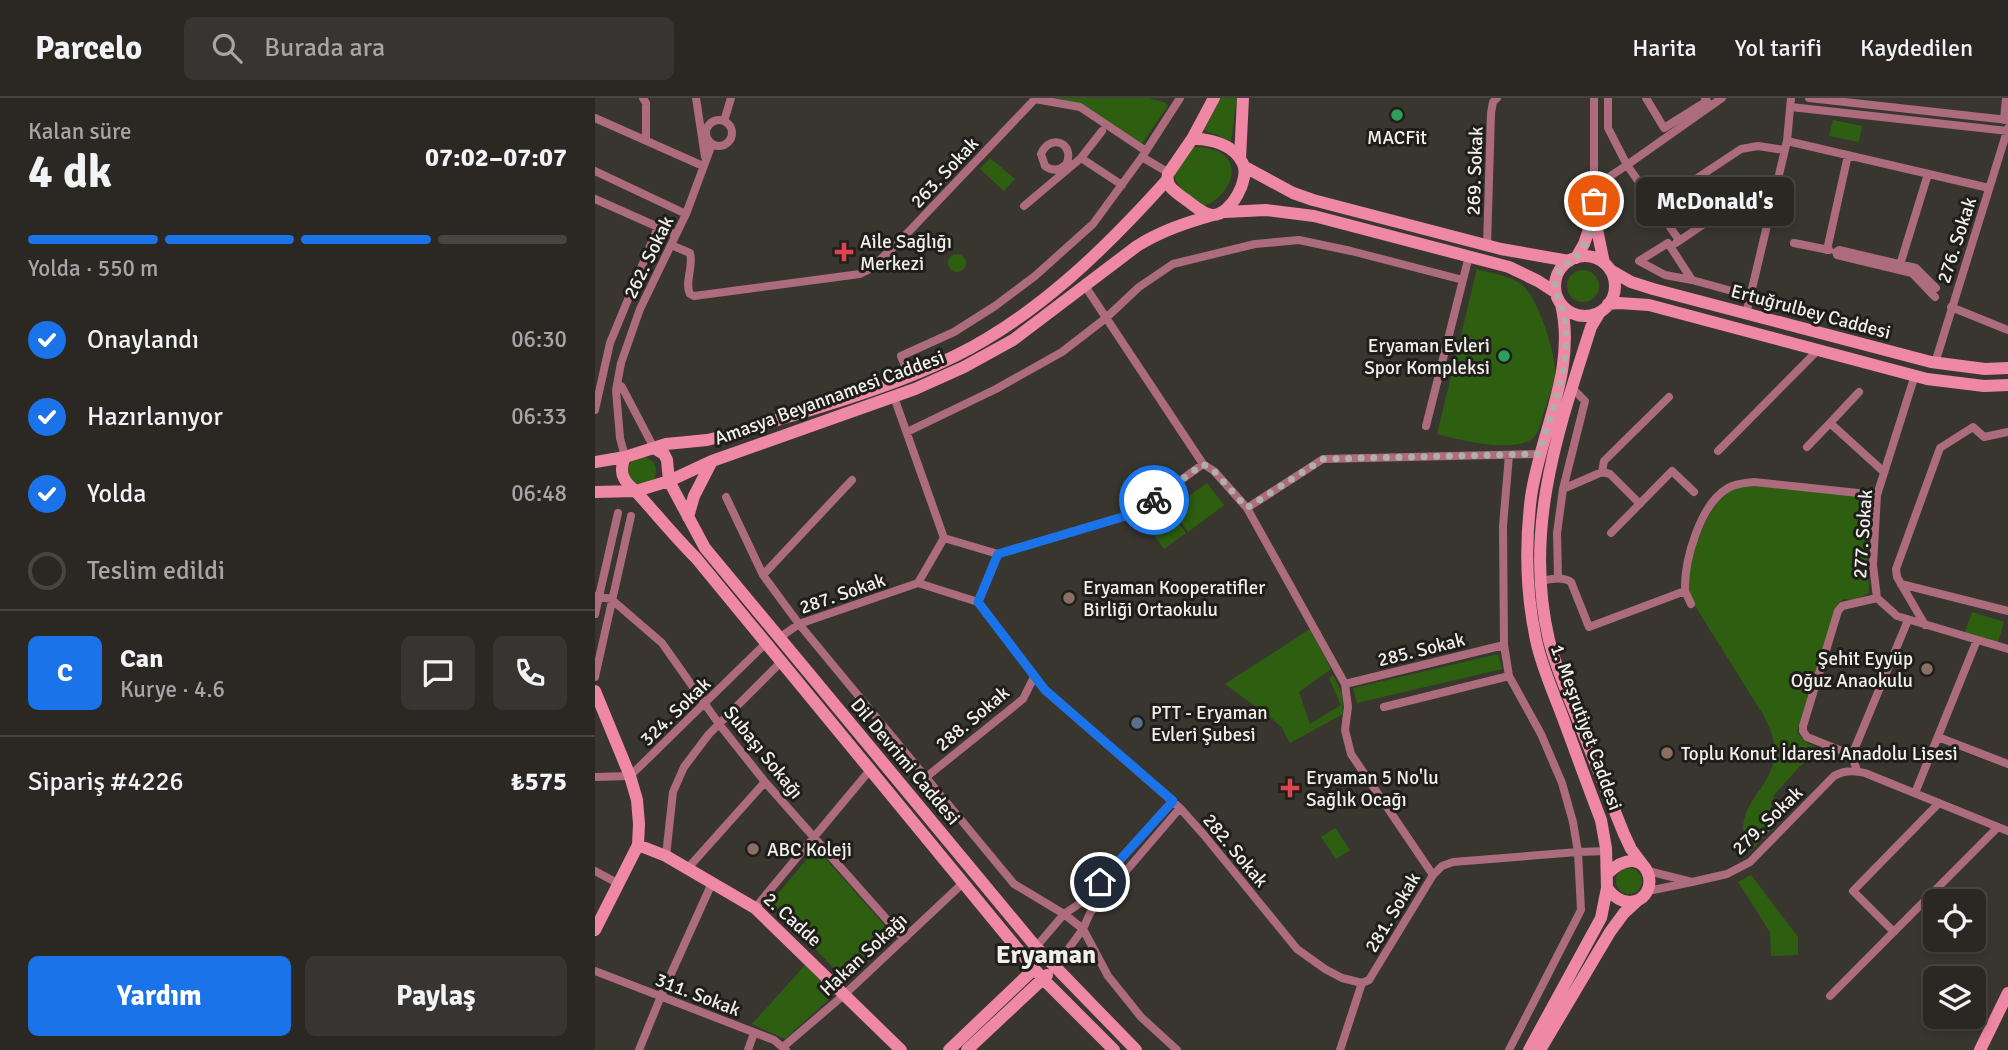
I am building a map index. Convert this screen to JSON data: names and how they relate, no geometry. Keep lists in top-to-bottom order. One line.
{"streets":{"main road":["Ertuğrulbey Caddesi","Amasya Beyannamesi Caddesi","1. Meşrutiyet Caddesi","Dil Devrimi Caddesi","2. Cadde"],"street":["269. Sokak","263. Sokak","276. Sokak","262. Sokak","277. Sokak","287. Sokak","285. Sokak","324. Sokak","288. Sokak","Subaşı Sokağı","279. Sokak","282. Sokak","281. Sokak","Hakan Sokağı","311. Sokak"]},"crossings":[["263. Sokak","262. Sokak"],["263. Sokak","Amasya Beyannamesi Caddesi"],["276. Sokak","Ertuğrulbey Caddesi"],["262. Sokak","Amasya Beyannamesi Caddesi"],["262. Sokak","Dil Devrimi Caddesi"],["Ertuğrulbey Caddesi","277. Sokak"],["Ertuğrulbey Caddesi","1. Meşrutiyet Caddesi"],["Amasya Beyannamesi Caddesi","Dil Devrimi Caddesi"],["287. Sokak","Dil Devrimi Caddesi"],["324. Sokak","Subaşı Sokağı"],["324. Sokak","Dil Devrimi Caddesi"],["288. Sokak","282. Sokak"],["1. Meşrutiyet Caddesi","279. Sokak"],["1. Meşrutiyet Caddesi","281. Sokak"],["Subaşı Sokağı","Hakan Sokağı"],["Dil Devrimi Caddesi","Hakan Sokağı"],["282. Sokak","281. Sokak"],["2. Cadde","Hakan Sokağı"],["Hakan Sokağı","311. Sokak"]],"districts":["Eryaman"],"places":{"other":["MACFit","McDonald's","Eryaman Evleri Spor Kompleksi","Eryaman Kooperatifler Birliği Ortaokulu","Şehit Eyyüp Oğuz Anaokulu","PTT - Eryaman Evleri Şubesi","Toplu Konut İdaresi Anadolu Lisesi","ABC Koleji"],"health":["Aile Sağlığı Merkezi","Eryaman 5 No'lu Sağlık Ocağı"]},"page":{"header":"Parcelo","search":"Burada ara","nav":["Harita","Yol tarifi","Kaydedilen"],"heading":["4 dk","Kalan süre","07:02–07:07"],"panel":["Can","Kurye · 4.6","Sipariş #4226","₺575"],"bubble":"McDonald's","bar":"Yolda · 550 m","list":[["Onaylandı","06:30"],["Hazırlanıyor","06:33"],["Yolda","06:48"],"Teslim edildi"],"round":"C","buttons":["Yardım","Paylaş"]}}
